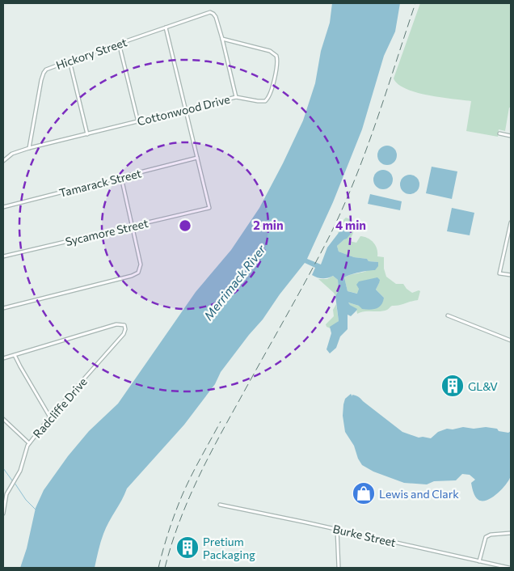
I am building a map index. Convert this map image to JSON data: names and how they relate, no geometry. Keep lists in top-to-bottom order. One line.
{"streets":{"street":["Hickory Street","Cottonwood Drive","Tamarack Street","Sycamore Street","Radcliffe Drive","Burke Street"]},"crossings":[["Hickory Street","Cottonwood Drive"],["Tamarack Street","Sycamore Street"]],"water":["Merrimack River"],"places":{"building":["GL&V","Pretium Packaging"],"shop":["Lewis and Clark"]},"rings":["2 min","4 min"]}
